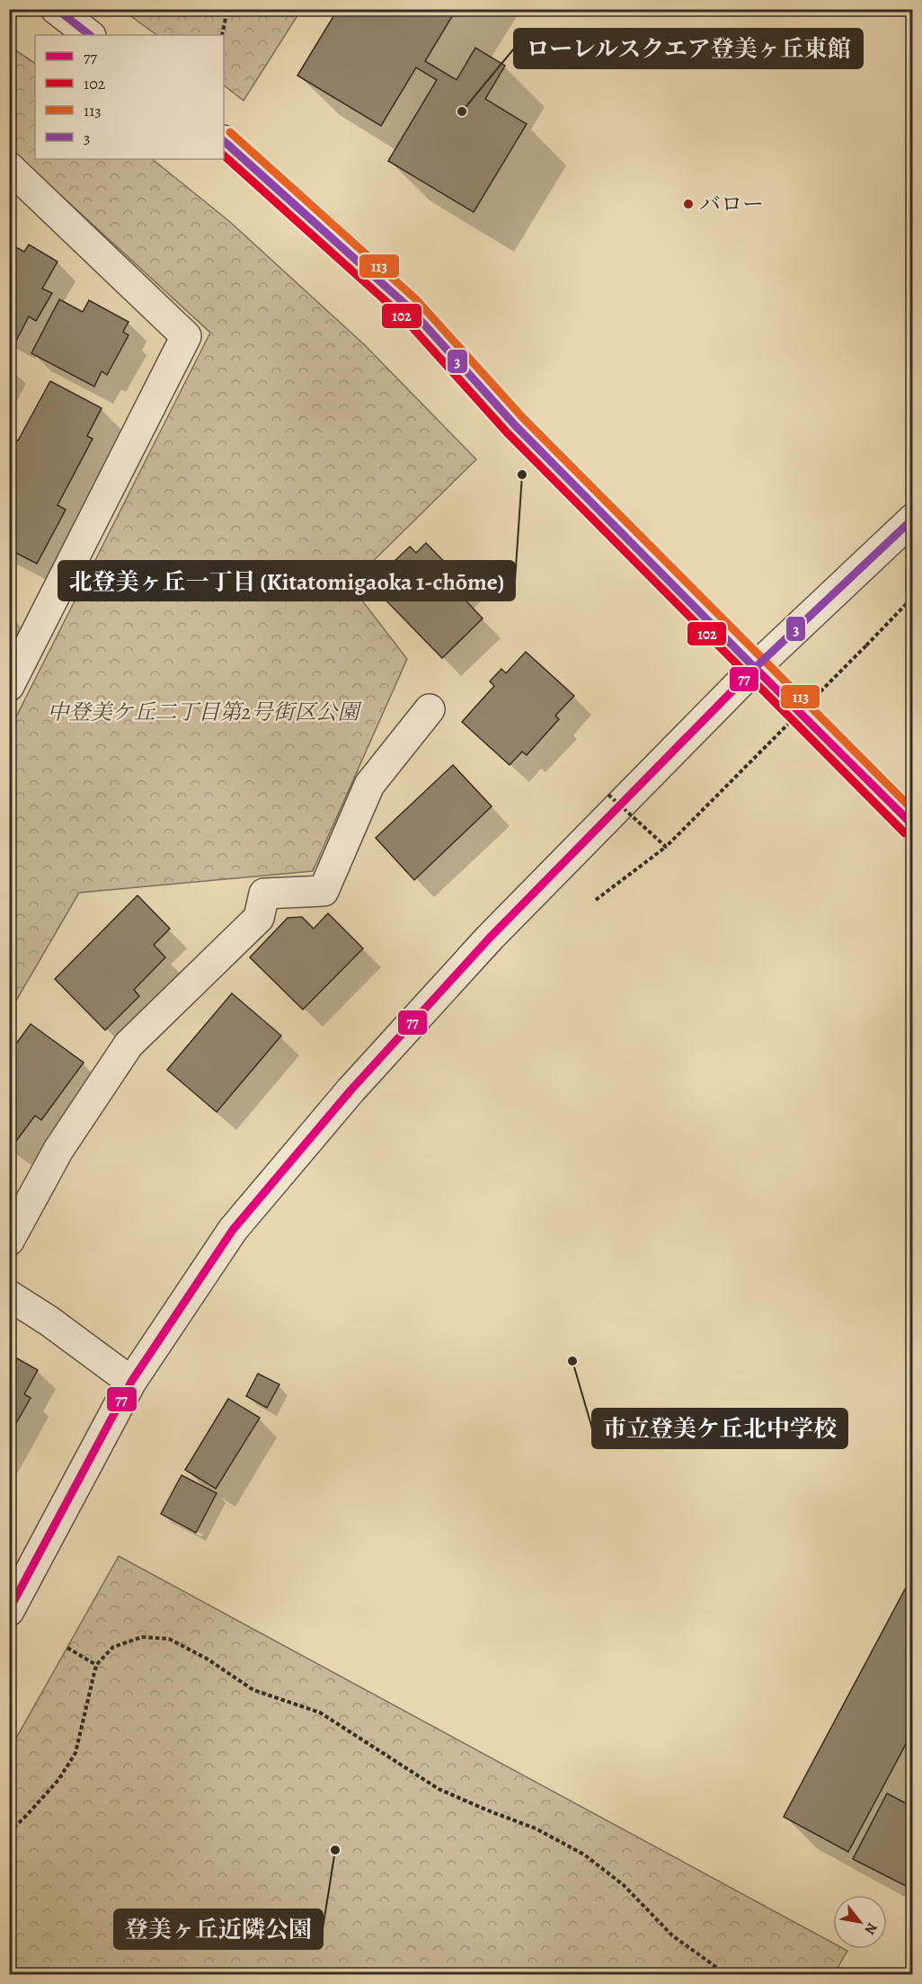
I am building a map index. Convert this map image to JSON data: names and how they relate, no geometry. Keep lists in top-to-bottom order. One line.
{"parks":["中登美ケ丘二丁目第2号街区公園"],"places":["ローレルスクエア登美ヶ丘東館","バロー","北登美ヶ丘一丁目 (Kitatomigaoka 1-chōme)","市立登美ケ丘北中学校","登美ヶ丘近隣公園"],"lines":["transit line 3","transit line 113","transit line 102","transit line 77"],"legend":["77","102","113","3"],"north":"bottom right"}
